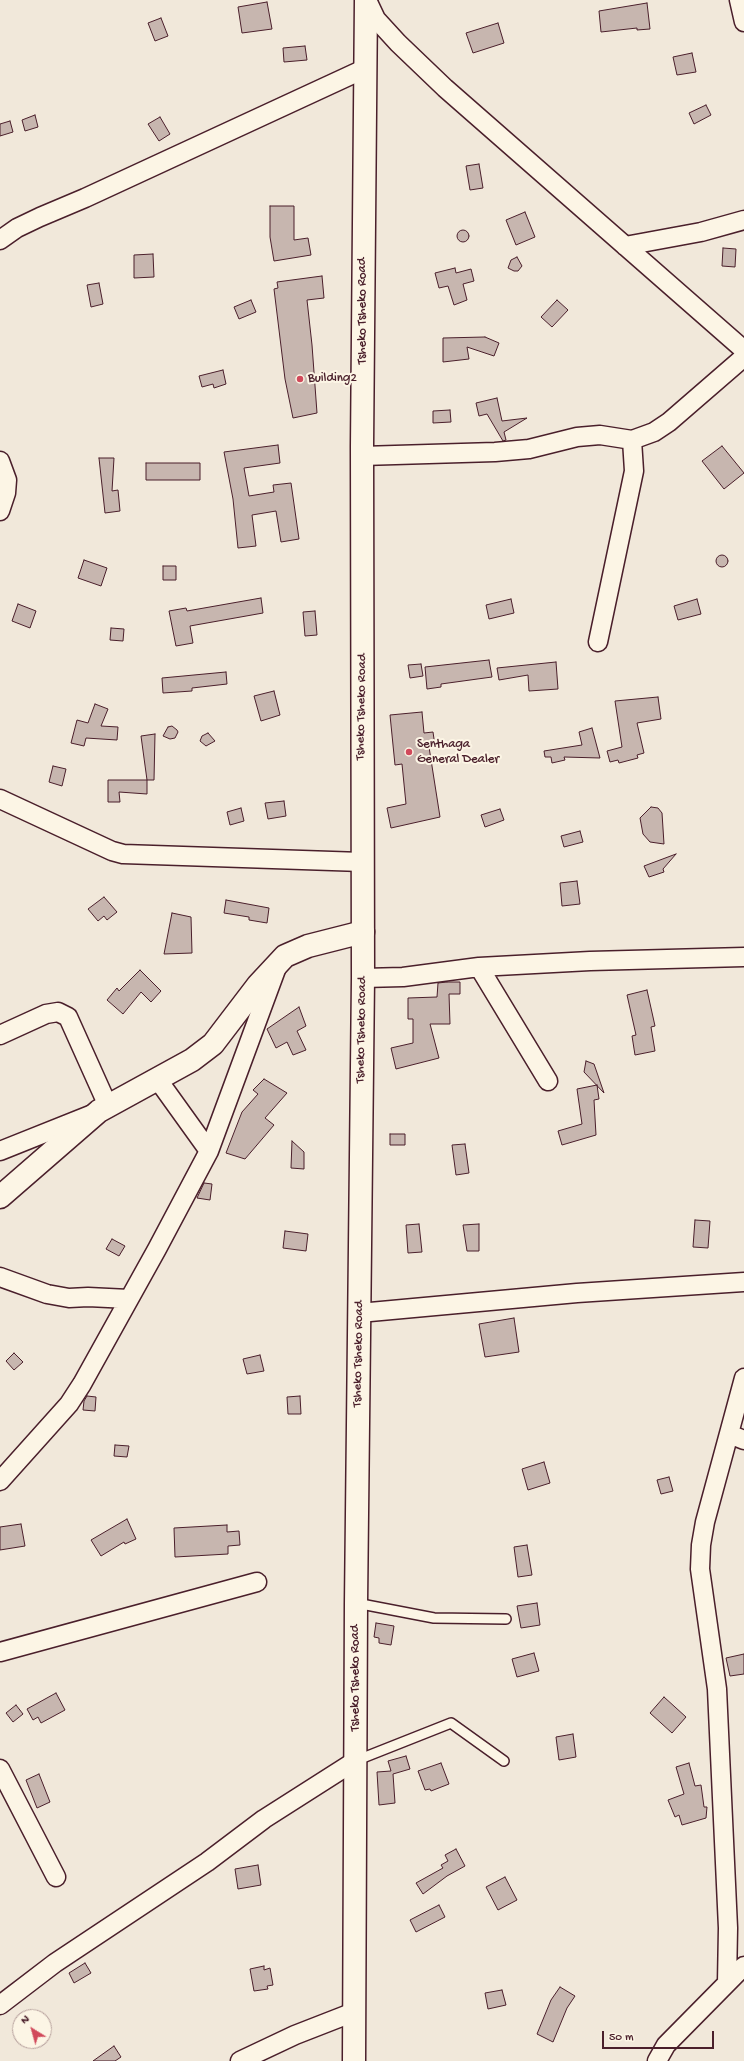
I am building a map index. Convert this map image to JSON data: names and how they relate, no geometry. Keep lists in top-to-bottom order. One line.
{"streets":{"main road":["Tsheko Tsheko Road"]},"places":["Building2","Senthaga General Dealer"],"scale_bar":"50 m","north":"top left"}
